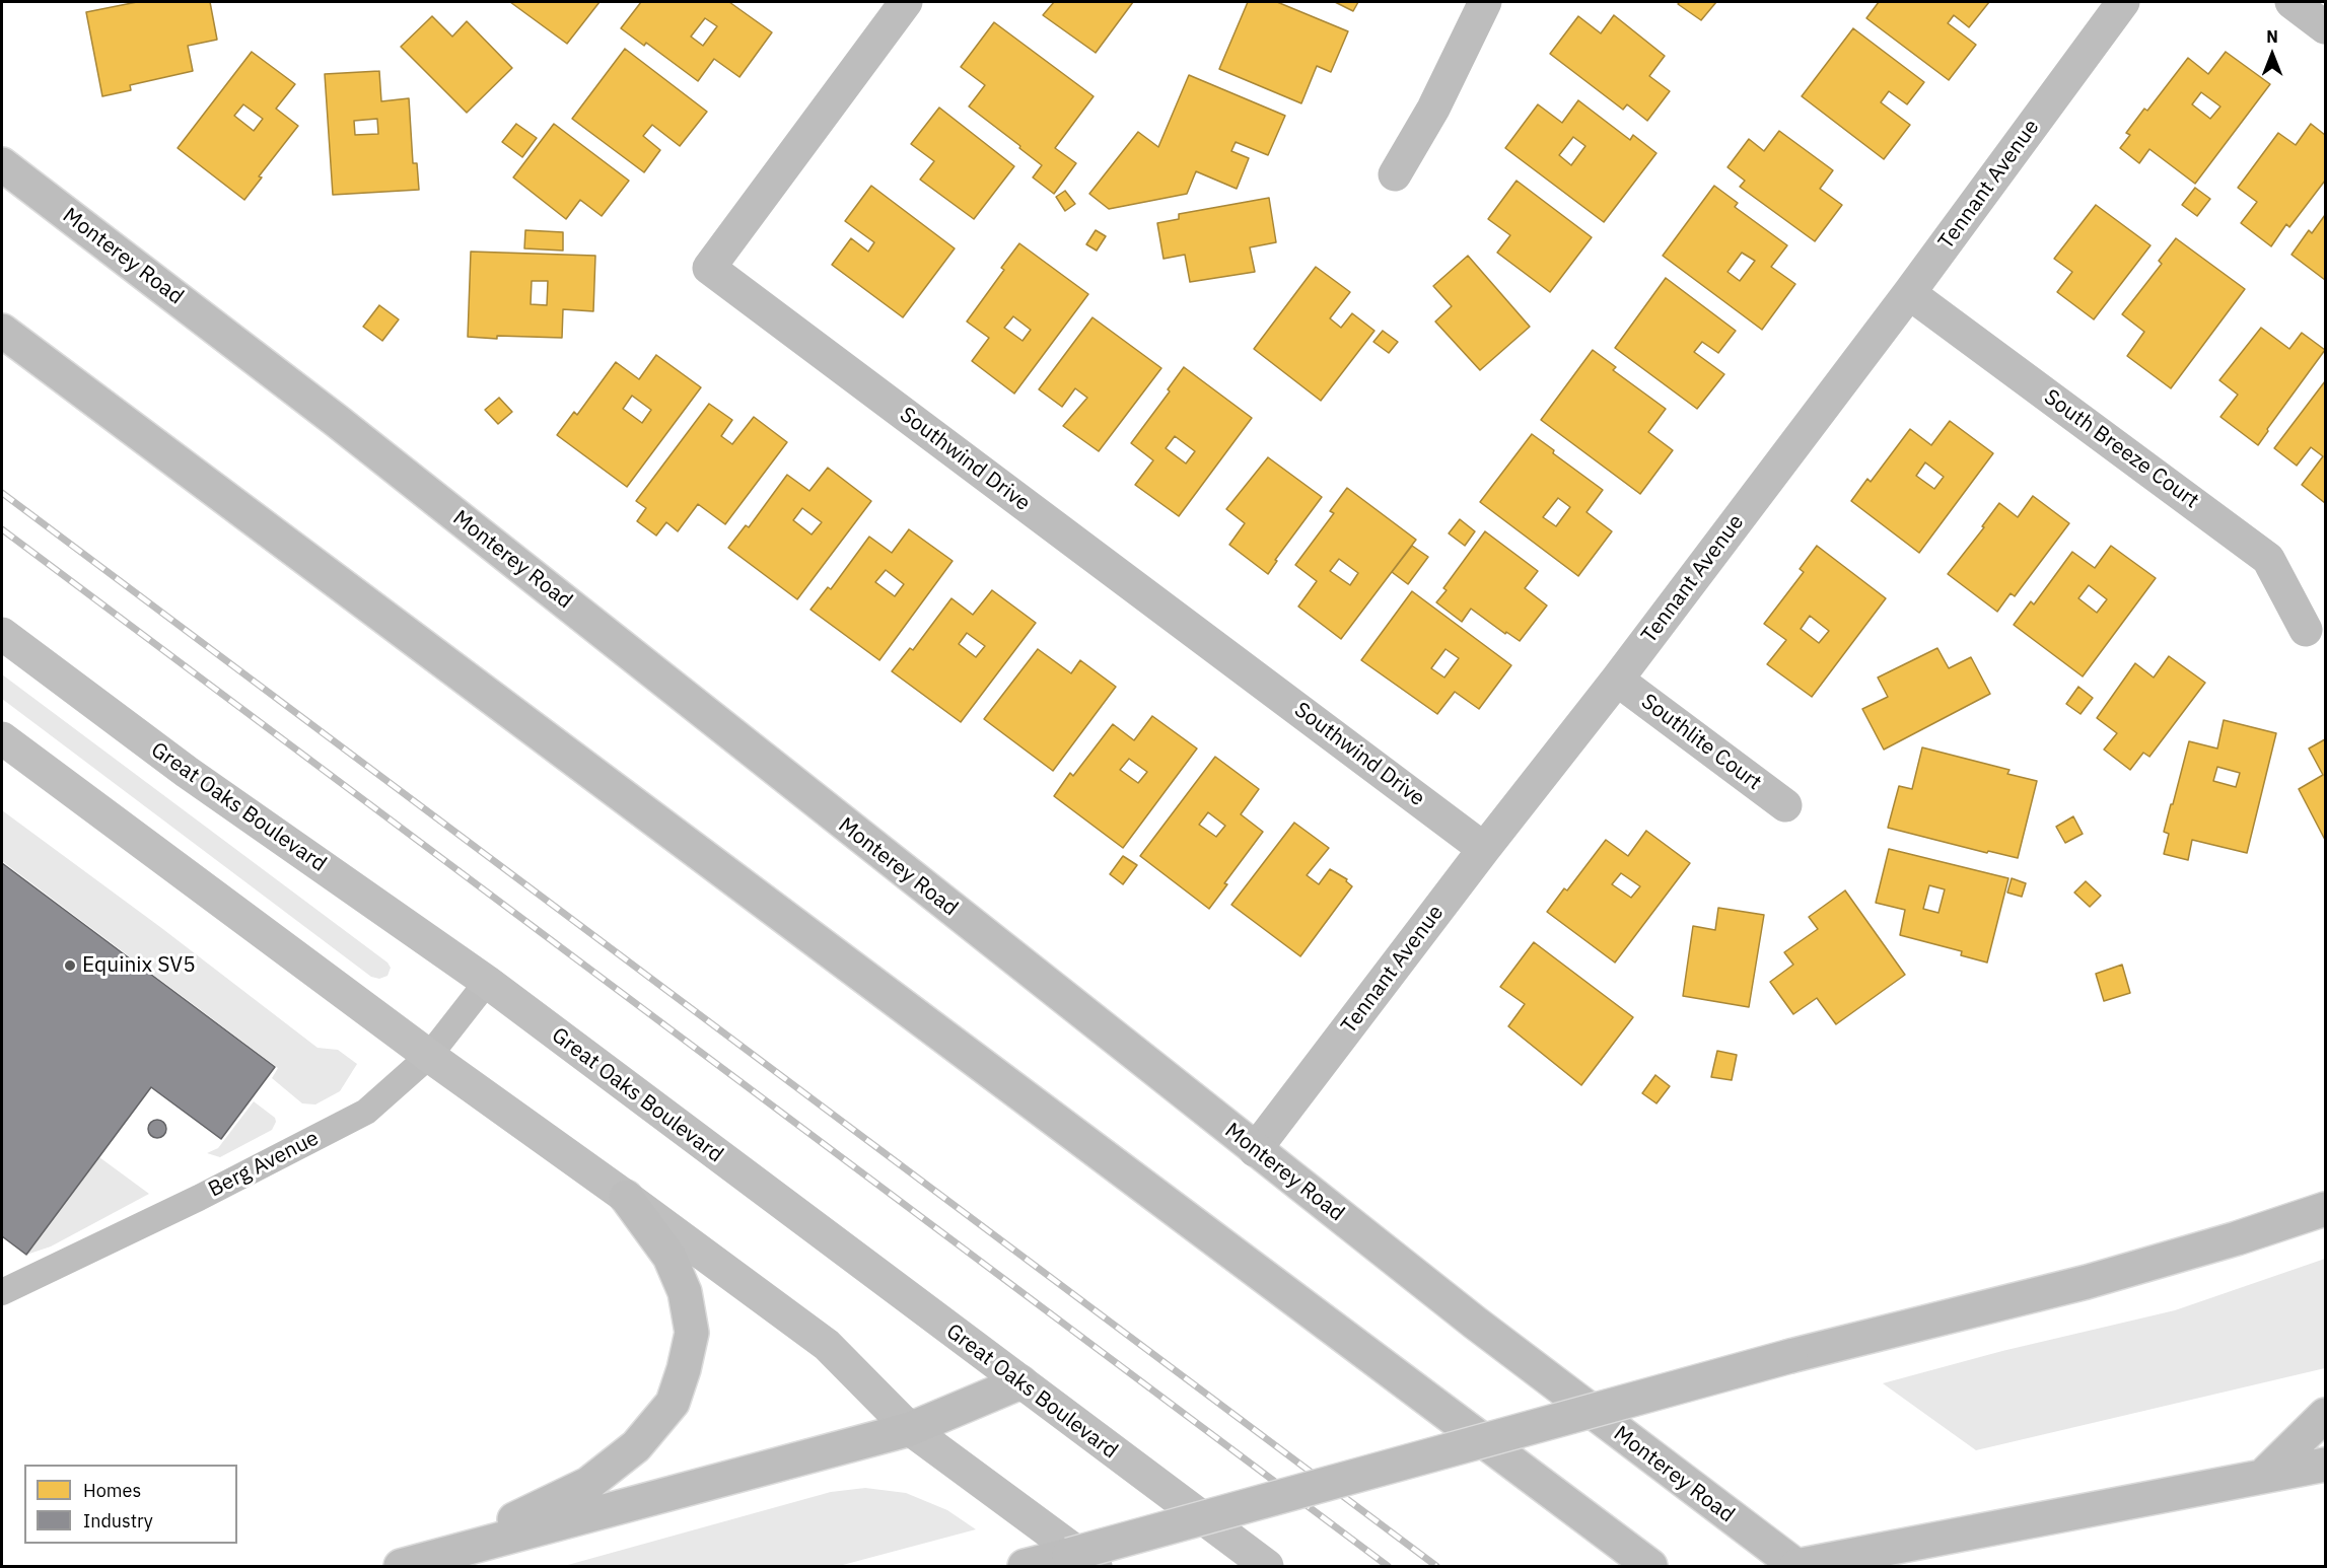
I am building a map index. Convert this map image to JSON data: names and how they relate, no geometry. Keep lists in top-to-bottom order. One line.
{"streets":{"main road":["Tennant Avenue","Monterey Road","South Breeze Court","Southwind Drive","Southlite Court","Great Oaks Boulevard"],"lane":["Berg Avenue"]},"crossings":[["Tennant Avenue","Monterey Road"],["Tennant Avenue","South Breeze Court"],["Tennant Avenue","Southwind Drive"],["Tennant Avenue","Southlite Court"],["Great Oaks Boulevard","Berg Avenue"]],"places":["Equinix SV5"],"legend":["Homes","Industry"],"north":"top"}
